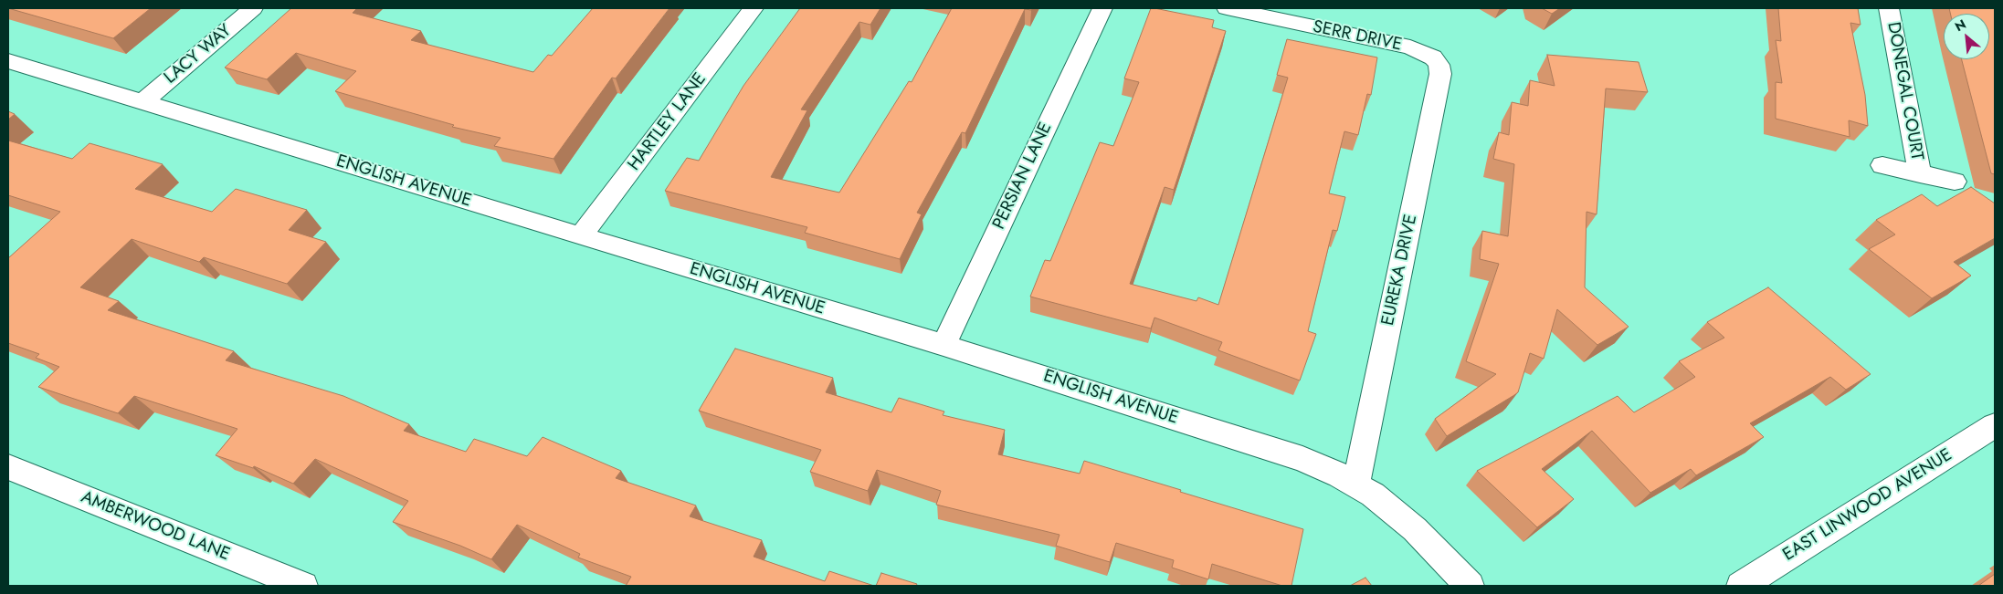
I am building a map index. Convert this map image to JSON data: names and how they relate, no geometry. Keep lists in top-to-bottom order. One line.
{"streets":{"street":["SERR DRIVE","LACY WAY","DONEGAL COURT","HARTLEY LANE","PERSIAN LANE","ENGLISH AVENUE","EUREKA DRIVE","EAST LINWOOD AVENUE","AMBERWOOD LANE"]},"crossings":[["SERR DRIVE","EUREKA DRIVE"],["LACY WAY","ENGLISH AVENUE"],["HARTLEY LANE","ENGLISH AVENUE"],["PERSIAN LANE","ENGLISH AVENUE"],["ENGLISH AVENUE","EUREKA DRIVE"]],"north":"top left"}
